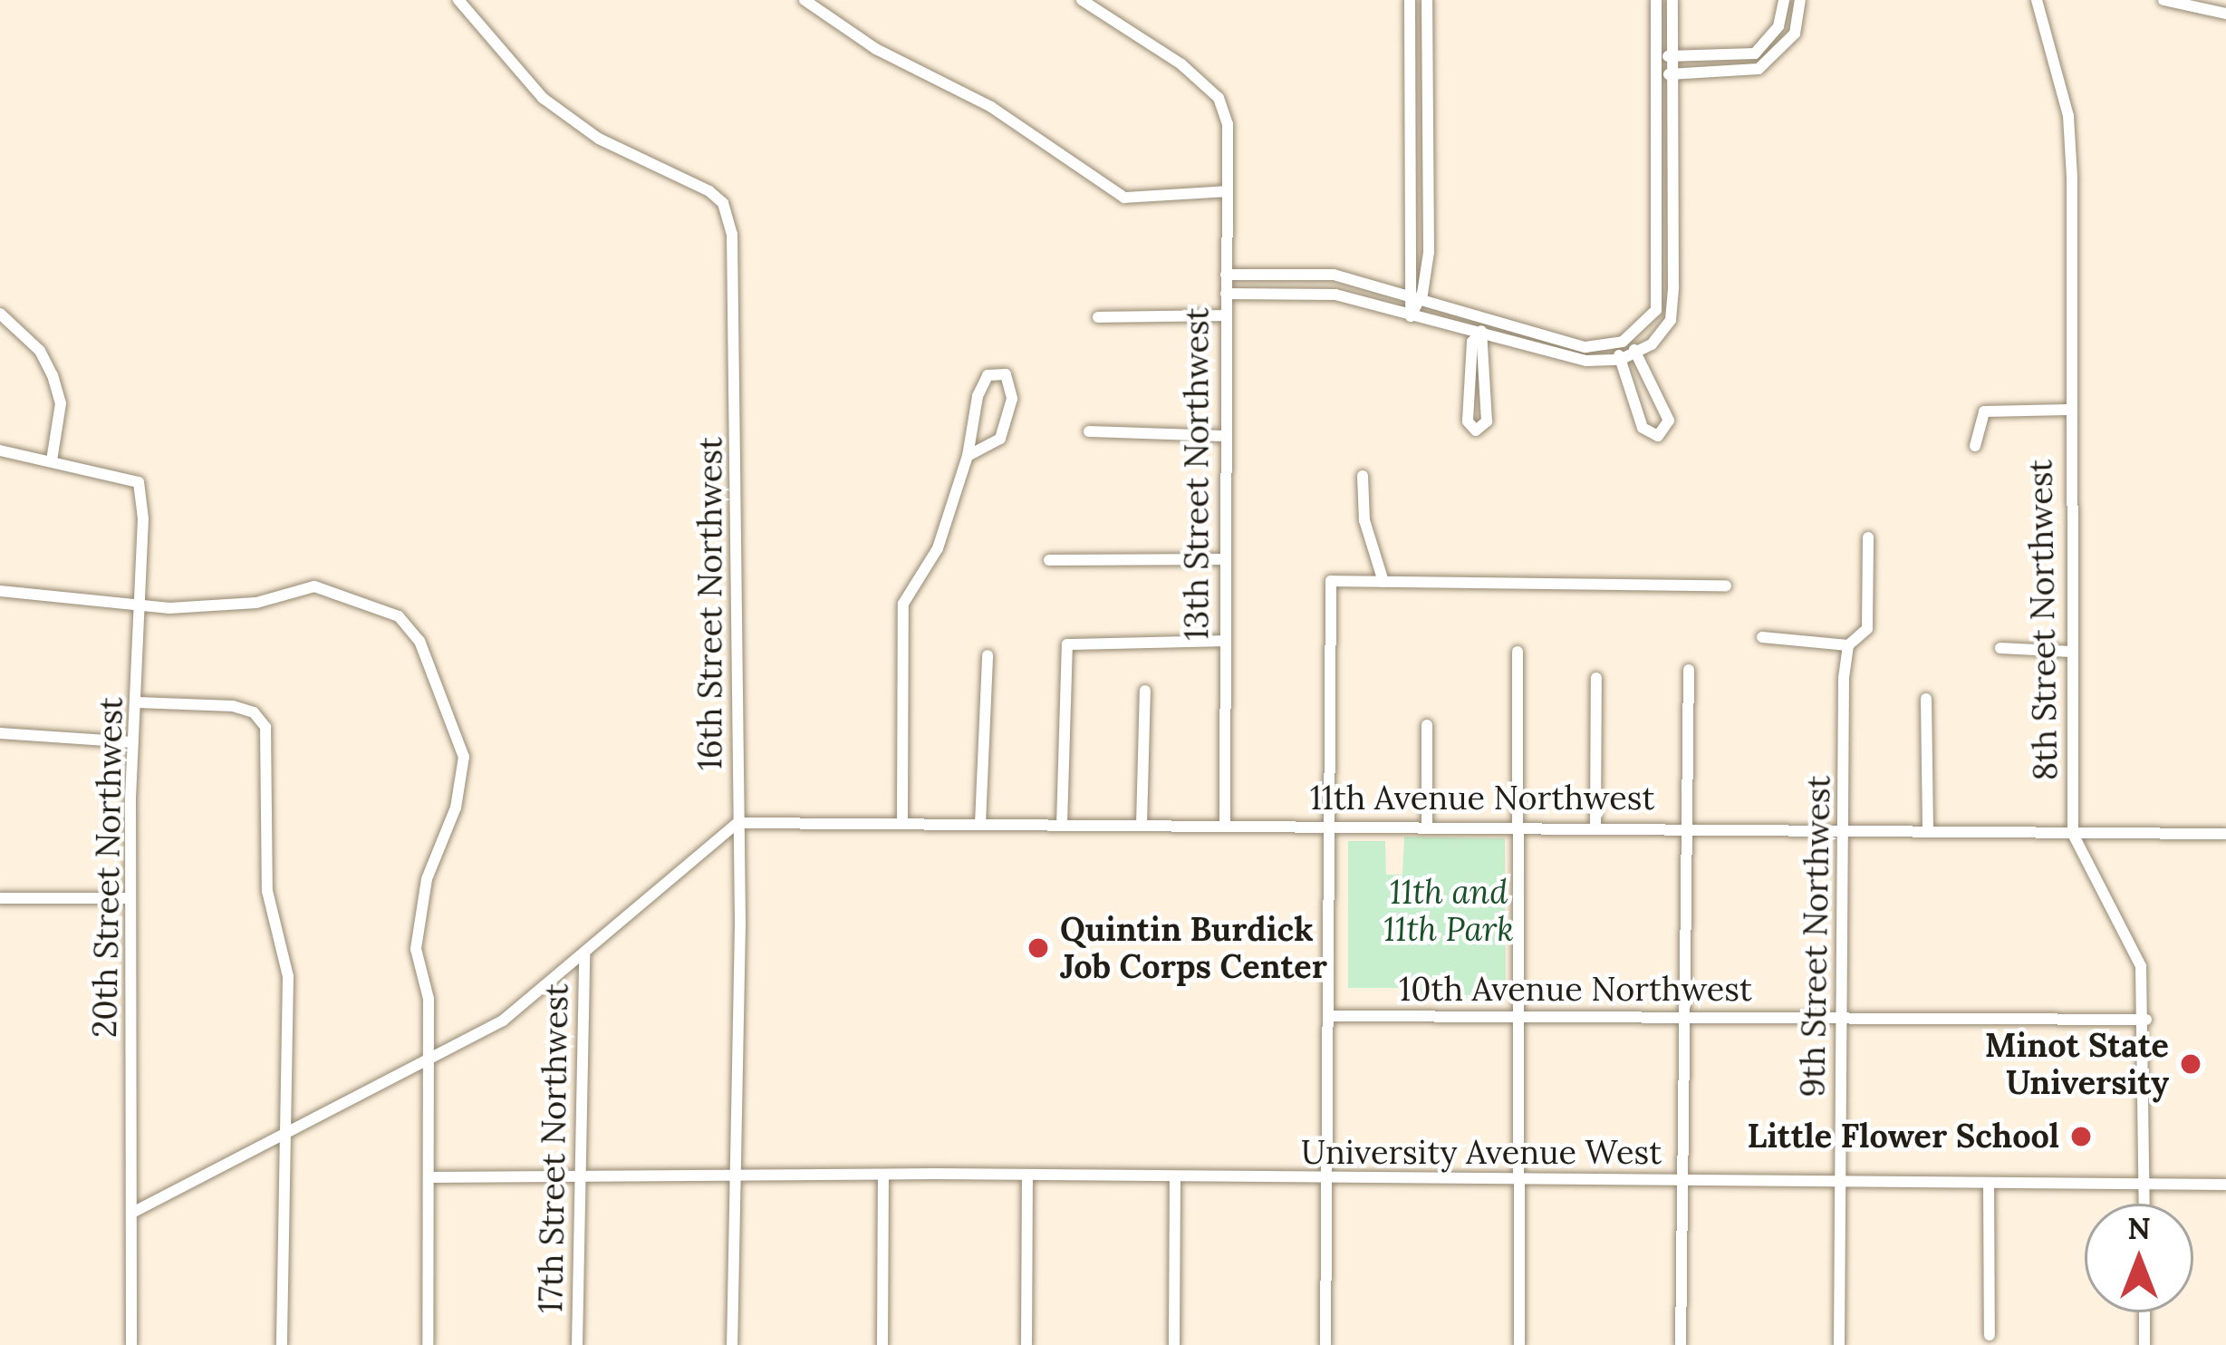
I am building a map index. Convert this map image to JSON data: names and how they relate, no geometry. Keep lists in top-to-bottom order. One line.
{"streets":{"street":["13th Street Northwest","16th Street Northwest","8th Street Northwest","11th Avenue Northwest","20th Street Northwest","9th Street Northwest","10th Avenue Northwest","17th Street Northwest","University Avenue West"]},"crossings":[["13th Street Northwest","11th Avenue Northwest"],["16th Street Northwest","11th Avenue Northwest"],["16th Street Northwest","University Avenue West"],["8th Street Northwest","11th Avenue Northwest"],["8th Street Northwest","10th Avenue Northwest"],["8th Street Northwest","University Avenue West"],["11th Avenue Northwest","9th Street Northwest"],["9th Street Northwest","10th Avenue Northwest"],["9th Street Northwest","University Avenue West"],["17th Street Northwest","University Avenue West"]],"parks":["11th and 11th Park"],"places":["Quintin Burdick Job Corps Center","Minot State University","Little Flower School"],"north":"top"}
